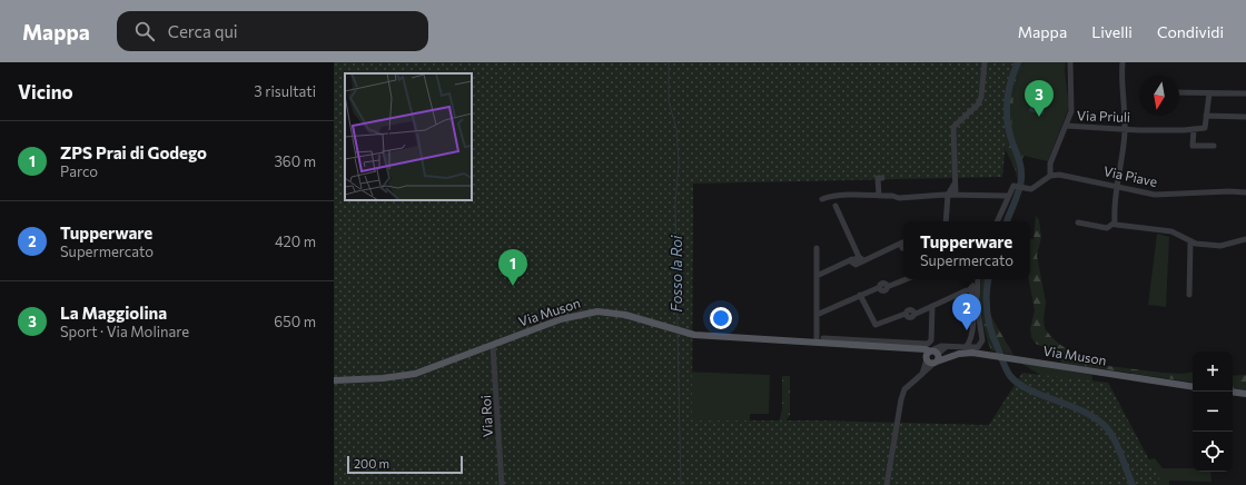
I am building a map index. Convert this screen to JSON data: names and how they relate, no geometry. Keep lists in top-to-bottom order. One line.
{"streets":{"main road":["Via Muson"],"street":["Via Priuli","Via Piave","Via Roi"]},"crossings":[["Via Muson","Via Roi"]],"water":["Fosso la Roi"],"scale_bar":"200 m","north":"bottom","page":{"header":"Mappa","search":"Cerca qui","nav":["Mappa","Livelli","Condividi"],"heading":["Vicino","3 risultati"],"pins":["3","1","2"],"list":[{"mark":"1","name":"ZPS Prai di Godego","note":"Parco","value":"360 m"},{"mark":"2","name":"Tupperware","note":"Supermercato","value":"420 m"},{"mark":"3","name":"La Maggiolina","note":"Sport · Via Molinare","value":"650 m"}],"popup":["Tupperware","Supermercato"],"map_buttons":["+","−"],"scale":"200 m"}}
